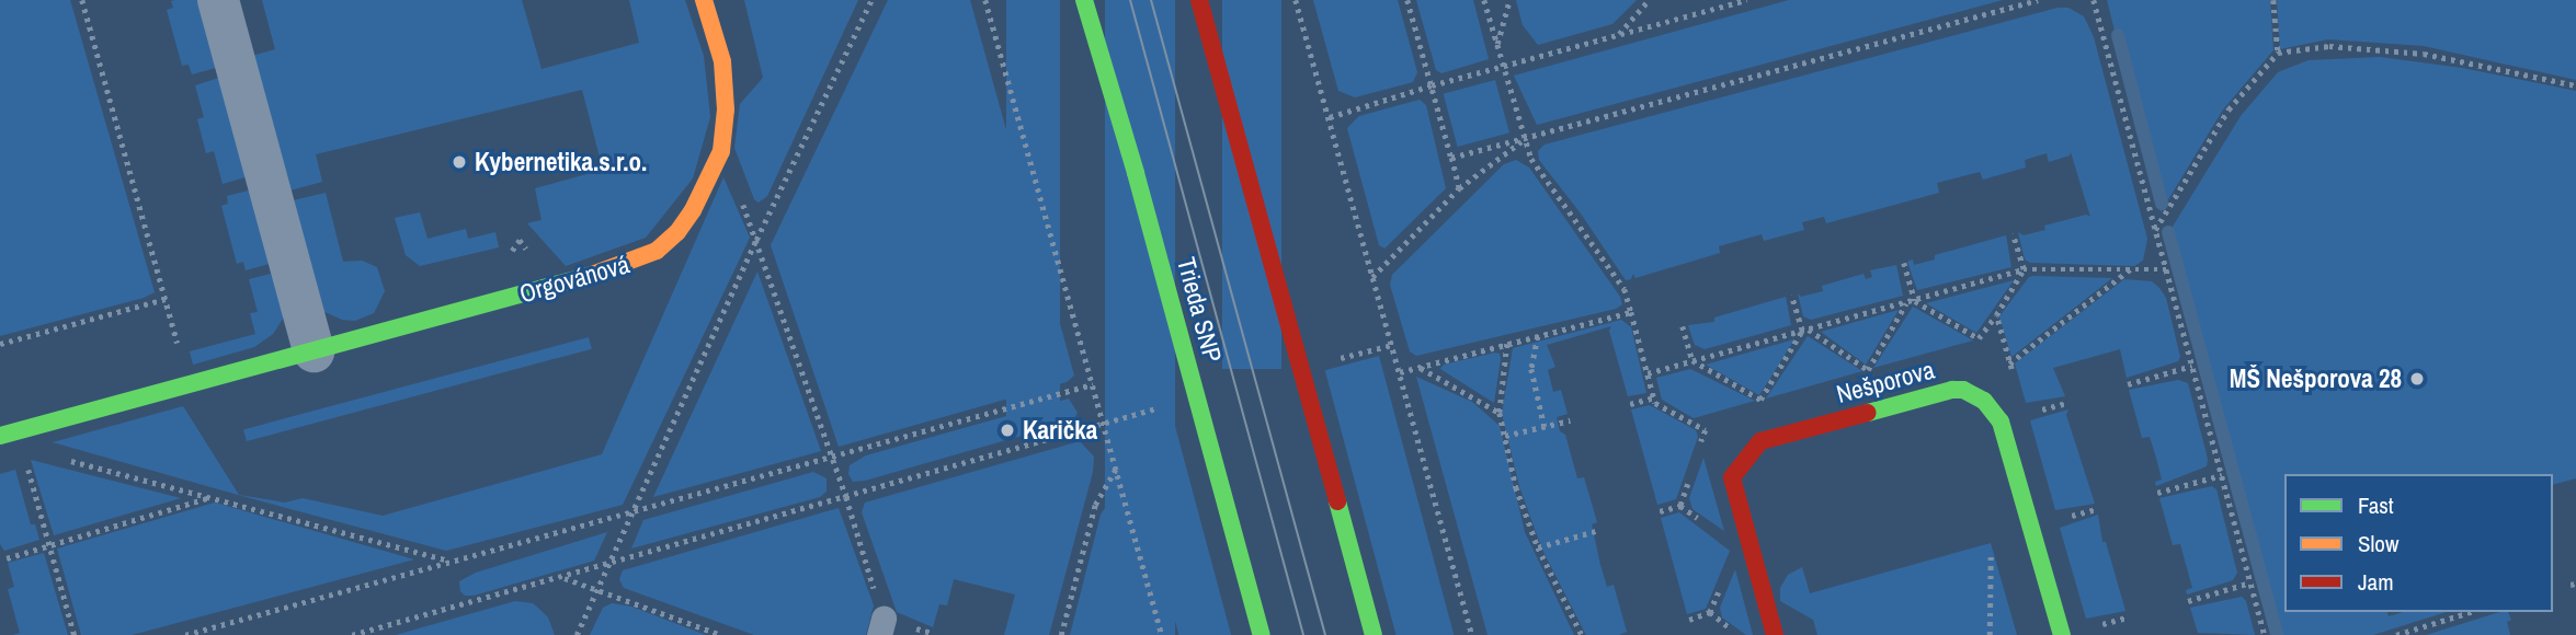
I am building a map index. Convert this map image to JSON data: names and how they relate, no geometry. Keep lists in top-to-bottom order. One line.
{"streets":{"street":["Orgovánová","Trieda SNP","Nešporova"]},"places":["Kybernetika.s.r.o.","MŠ Nešporova 28","Karička"],"legend":["Fast","Slow","Jam"]}
